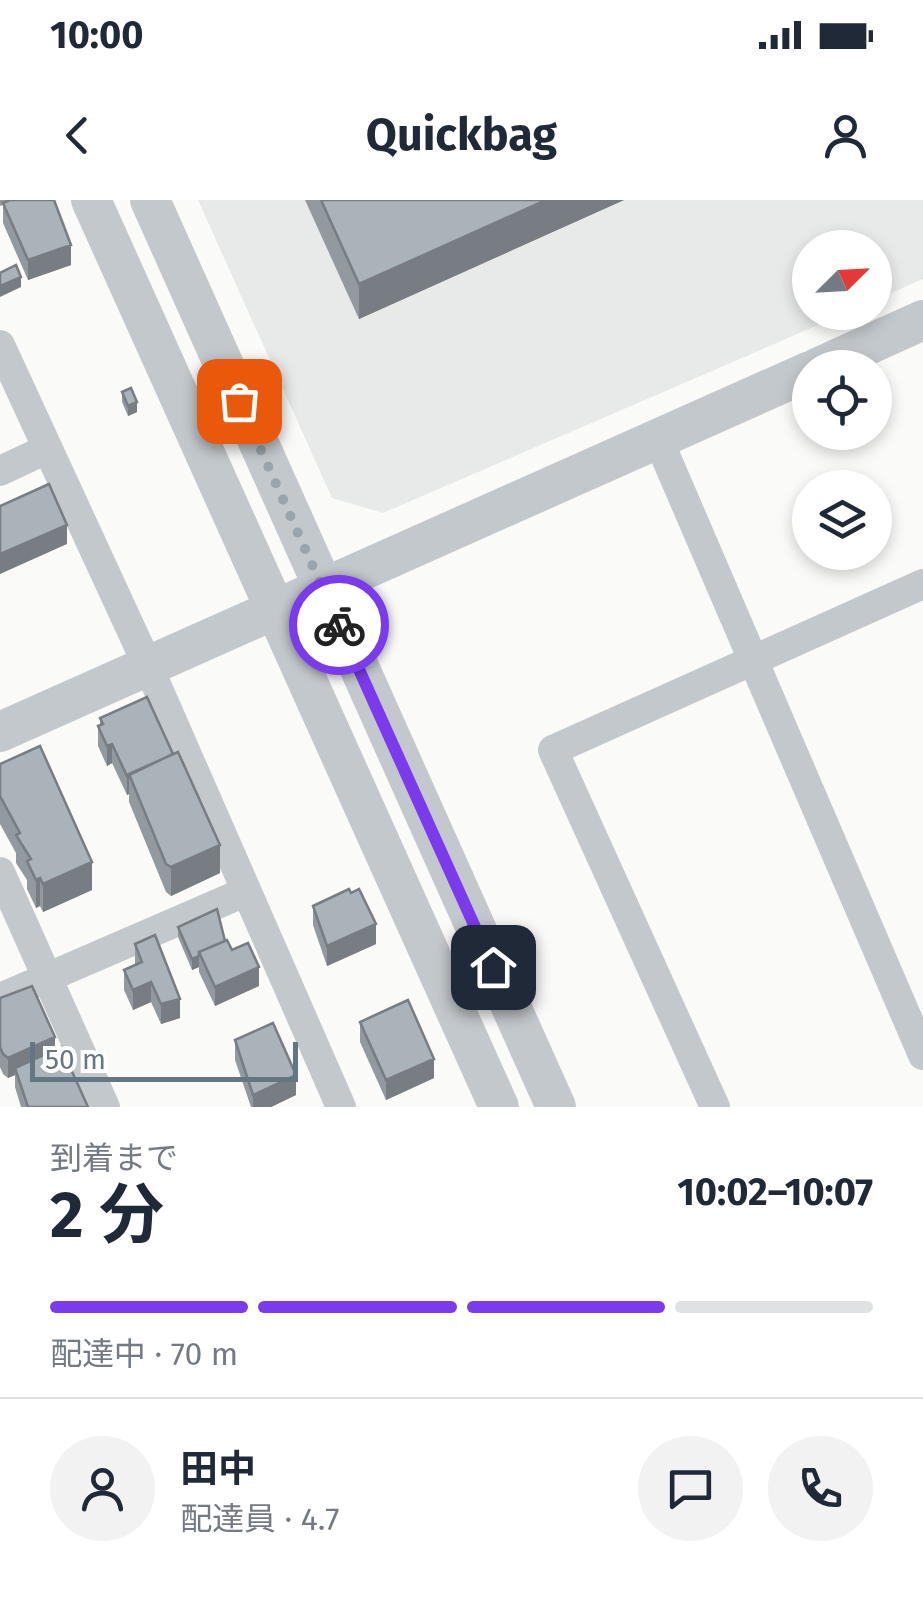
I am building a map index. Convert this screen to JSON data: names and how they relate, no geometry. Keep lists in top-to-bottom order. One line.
{"scale_bar":"50 m","north":"top right","page":{"status":"10:00","header":"Quickbag","scale":"50 m","heading":["2 分","到着まで","10:02–10:07"],"panel":["田中","配達員 · 4.7"],"bar":"配達中 · 70 m"}}
